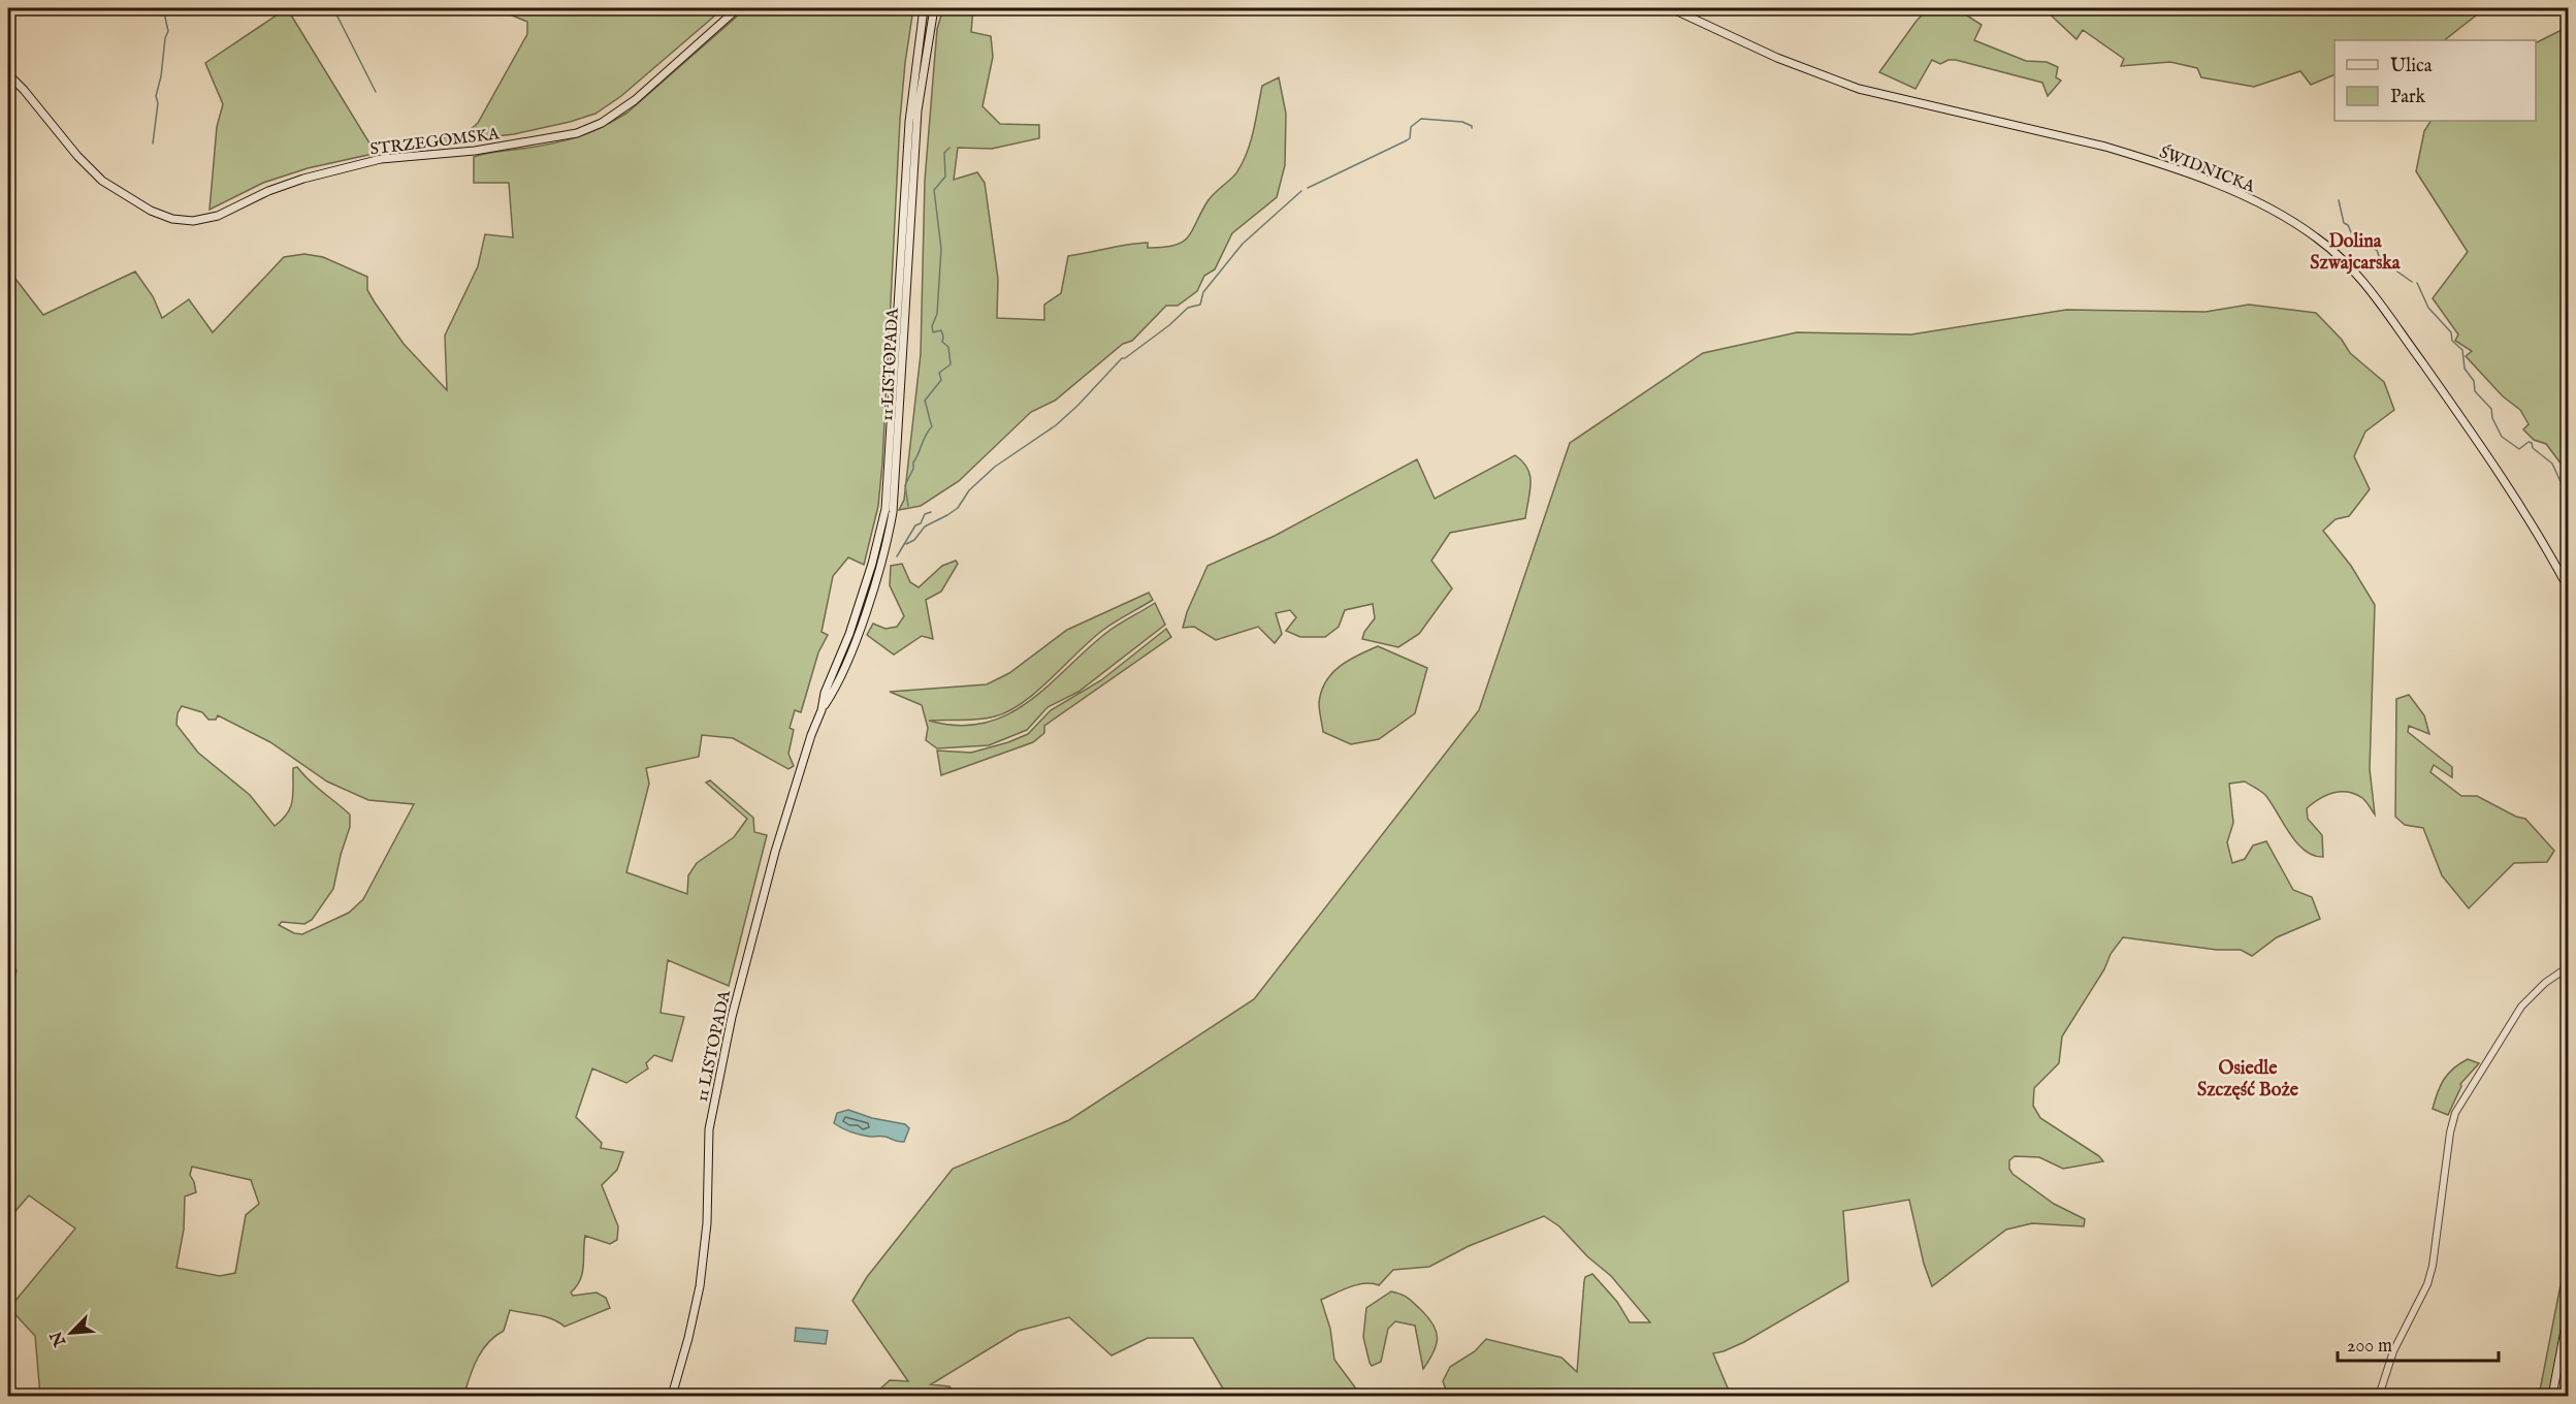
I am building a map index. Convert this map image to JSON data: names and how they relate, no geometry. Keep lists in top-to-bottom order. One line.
{"streets":{"main road":["STRZEGOMSKA","ŚWIDNICKA","11 LISTOPADA"]},"districts":["Dolina Szwajcarska","Osiedle Szczęść Boże"],"legend":["Ulica","Park"],"scale_bar":"200 m","north":"bottom left"}
